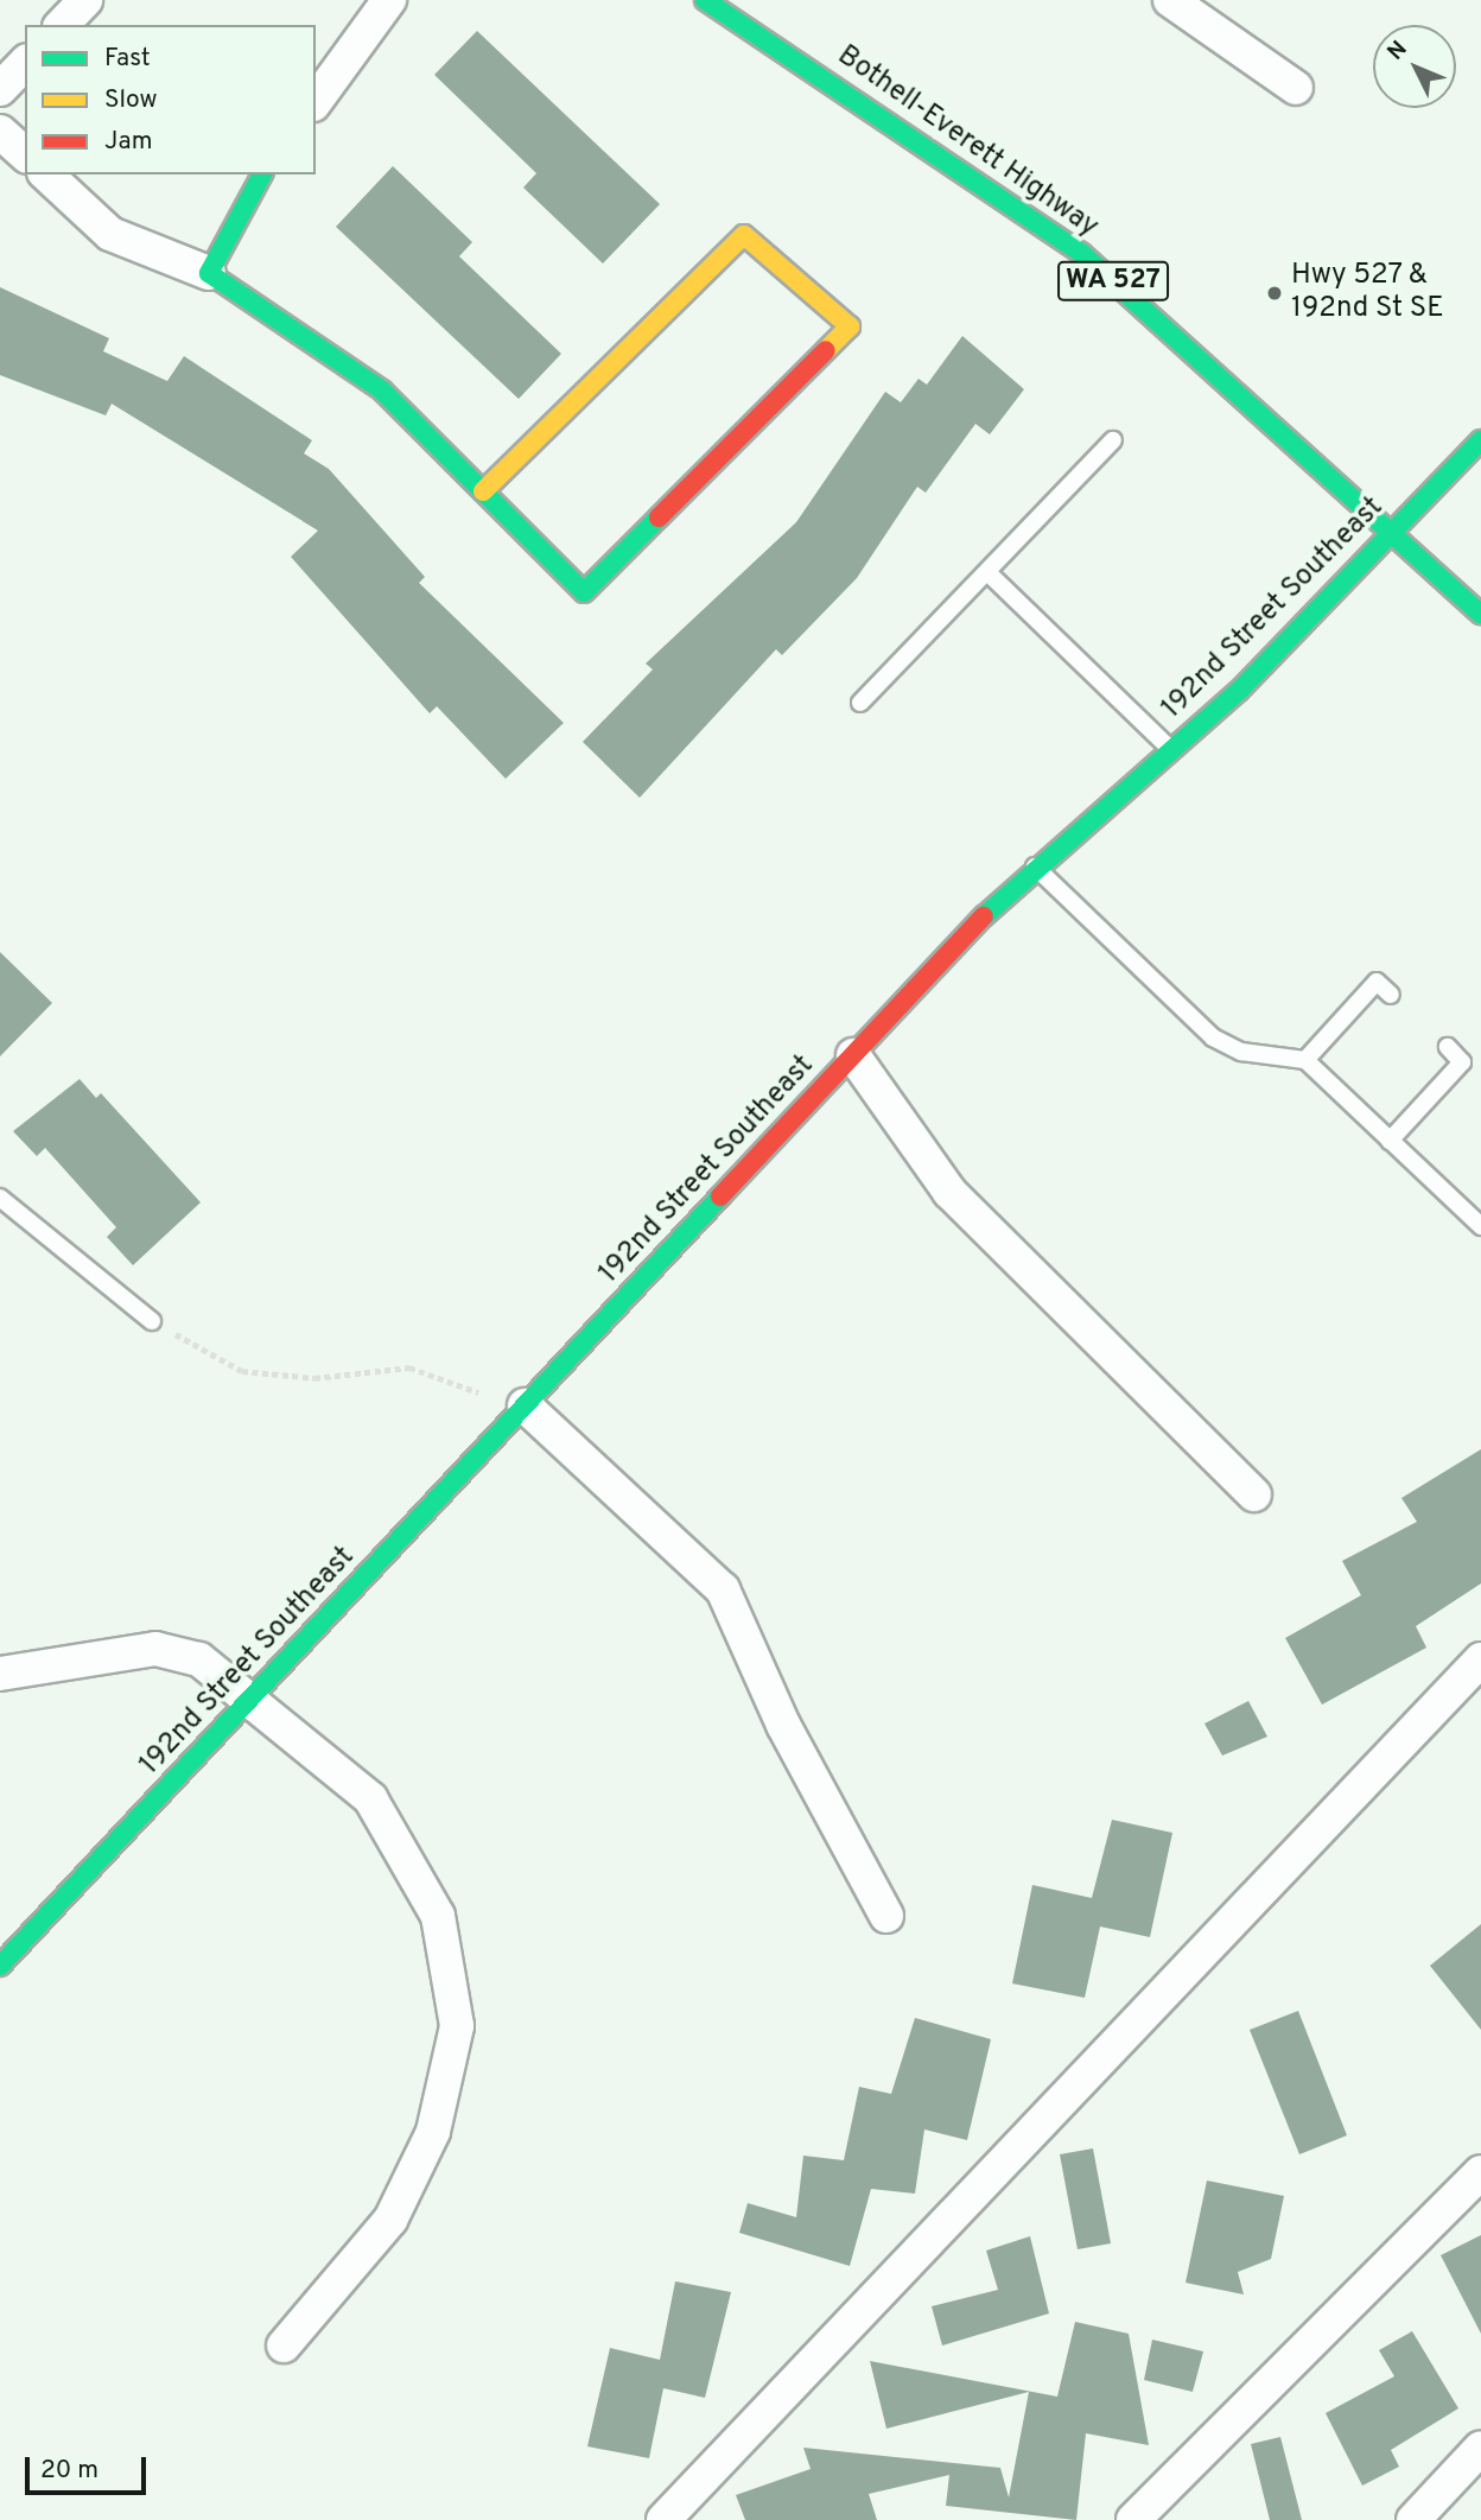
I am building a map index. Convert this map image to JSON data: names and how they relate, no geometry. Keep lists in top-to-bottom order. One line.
{"streets":{"street":["Bothell-Everett Highway","WA 527","192nd Street Southeast"]},"crossings":[["Bothell-Everett Highway","192nd Street Southeast"]],"places":["Hwy 527 & 192nd St SE"],"legend":["Fast","Slow","Jam"],"scale_bar":"20 m","north":"top left"}
